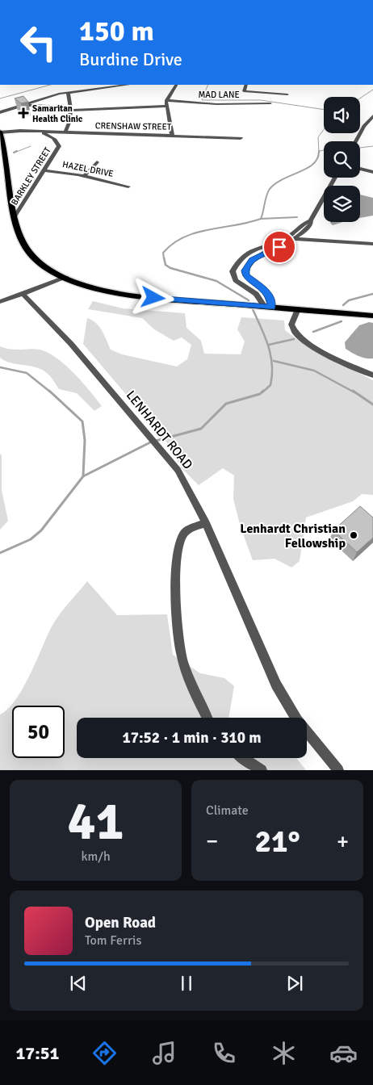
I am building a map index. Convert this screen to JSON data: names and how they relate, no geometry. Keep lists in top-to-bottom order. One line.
{"streets":{"street":["MAD LANE","CRENSHAW STREET","HAZEL DRIVE","BARKLEY STREET","LENHARDT ROAD"]},"crossings":[["CRENSHAW STREET","BARKLEY STREET"],["HAZEL DRIVE","BARKLEY STREET"]],"places":{"health":["Samaritan Health Clinic"],"other":["Lenhardt Christian Fellowship"]},"page":{"turn":["150 m","Burdine Drive"],"limit":"50","trip":"17:52 · 1 min · 310 m","tile":[["41","km/h"],"Climate"],"heat":["−","21°","+"],"song":["Open Road","Tom Ferris"],"tabs":"17:51"}}
